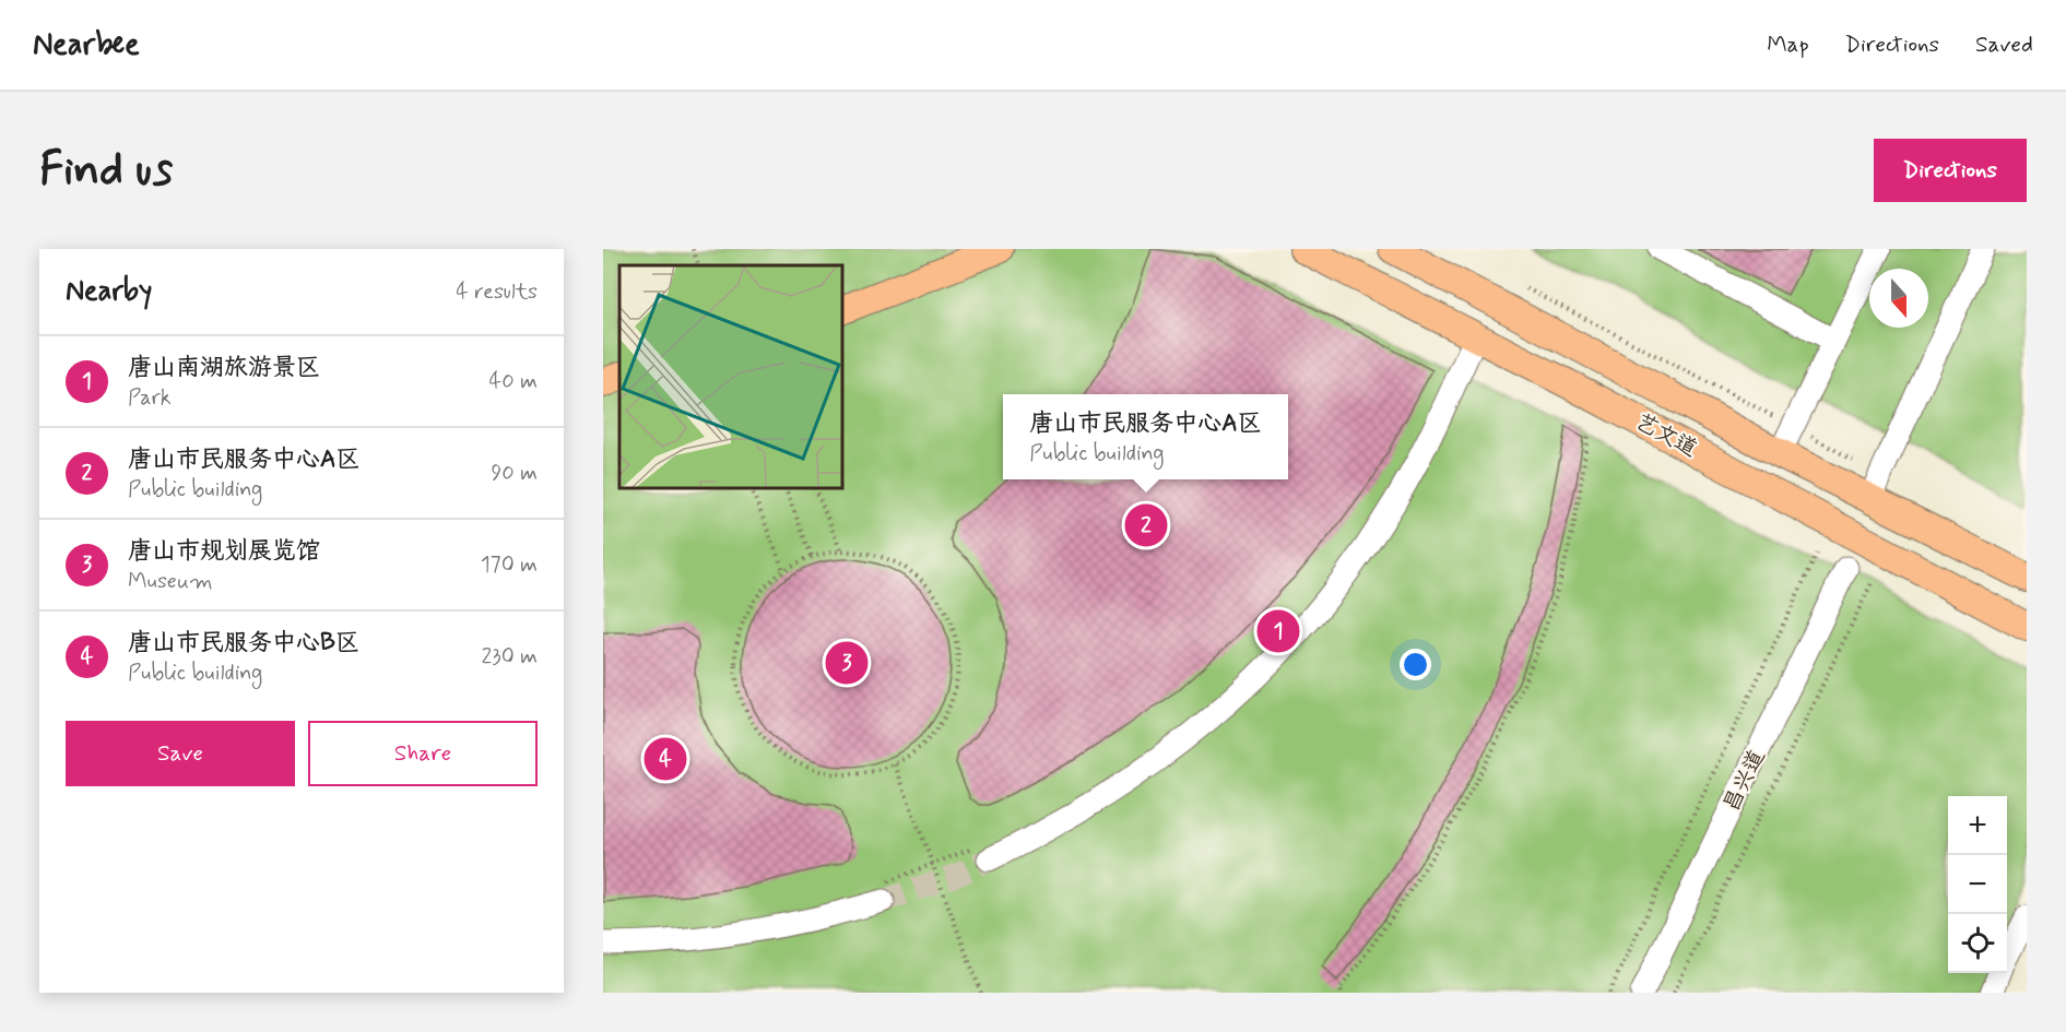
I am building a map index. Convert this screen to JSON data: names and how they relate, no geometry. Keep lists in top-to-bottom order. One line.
{"streets":{"main road":["艺文道"],"street":["昌兴道"]},"north":"bottom","page":{"header":"Nearbee","nav":["Map","Directions","Saved"],"buttons":["Directions",["Save","Share"]],"title":"Find us","heading":["Nearby","4 results"],"list":[{"mark":"1","name":"唐山南湖旅游景区","note":"Park","value":"40 m"},{"mark":"2","name":"唐山市民服务中心A区","note":"Public building","value":"90 m"},{"mark":"3","name":"唐山市规划展览馆","note":"Museum","value":"170 m"},{"mark":"4","name":"唐山市民服务中心B区","note":"Public building","value":"230 m"}],"popup":["唐山市民服务中心A区","Public building"],"pins":["2","1","3","4"],"map_buttons":["+","−"]}}
